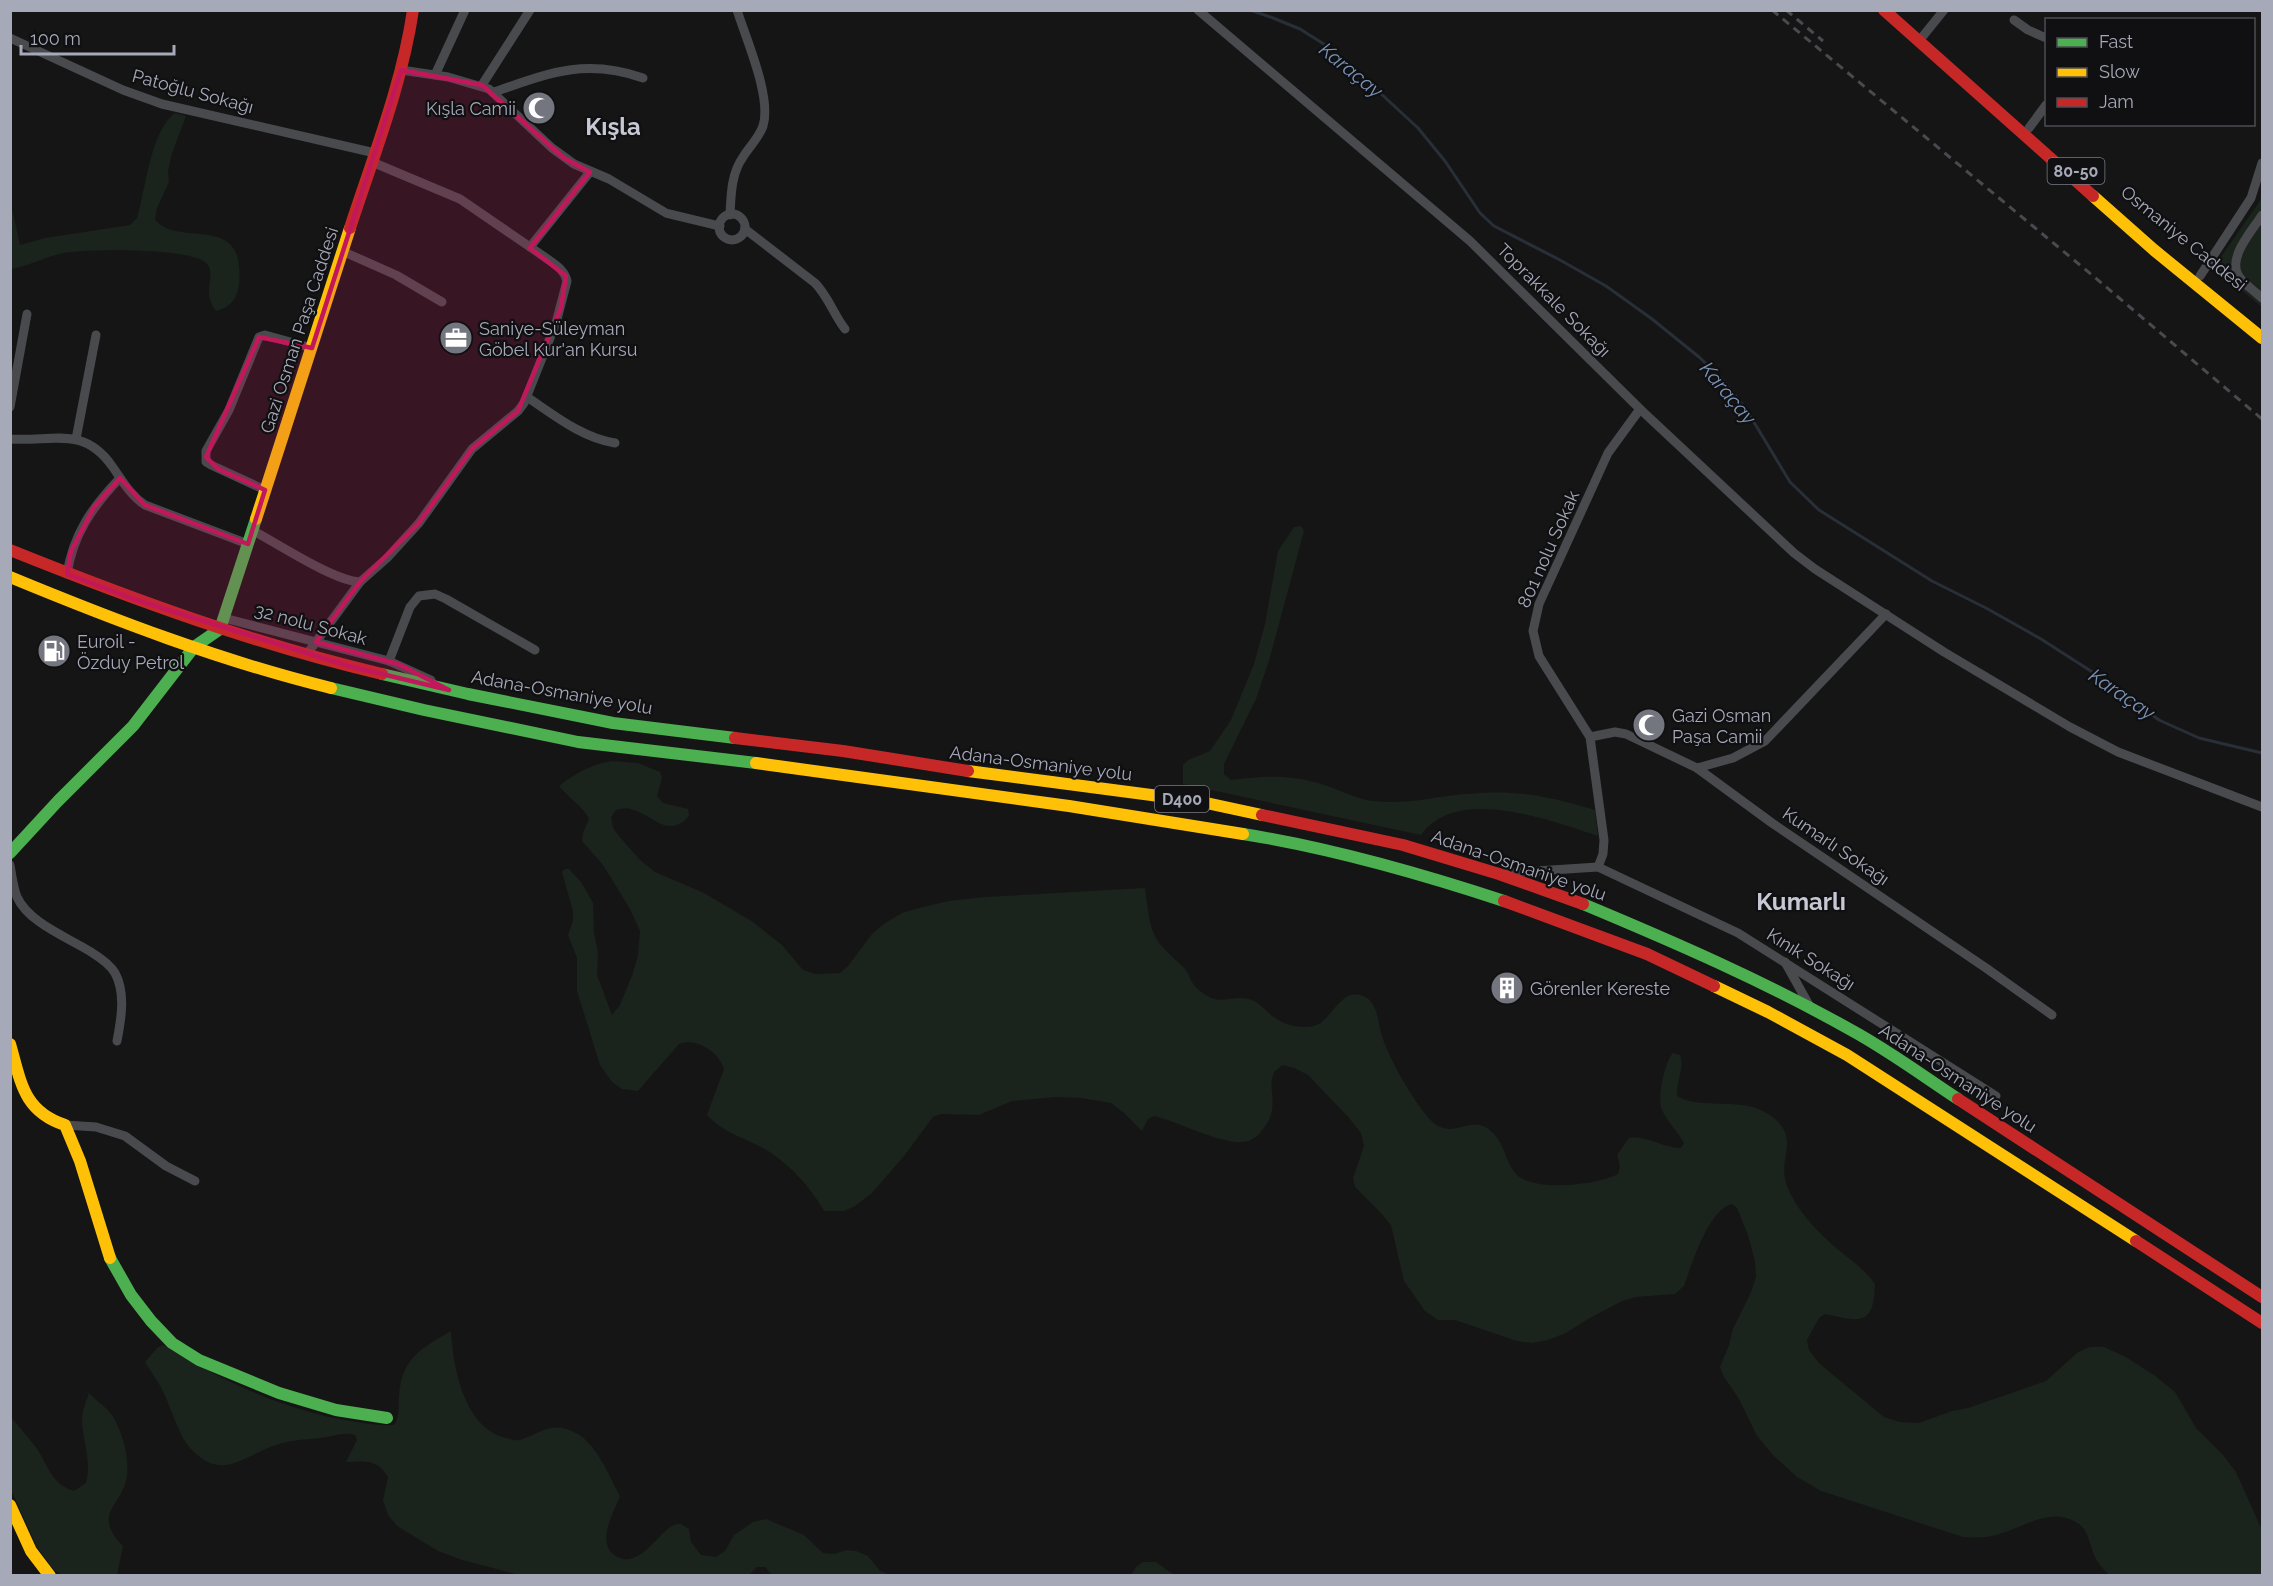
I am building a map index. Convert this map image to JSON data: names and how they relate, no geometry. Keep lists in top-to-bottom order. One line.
{"streets":{"main road":["80-50","Osmaniye Caddesi","Gazi Osman Paşa Caddesi","Adana-Osmaniye yolu","D400"],"street":["Patoğlu Sokağı","Toprakkale Sokağı","801 nolu Sokak","32 nolu Sokak","Kumarlı Sokağı","Kınık Sokağı"]},"crossings":[["Patoğlu Sokağı","Gazi Osman Paşa Caddesi"],["Toprakkale Sokağı","801 nolu Sokak"],["Gazi Osman Paşa Caddesi","32 nolu Sokak"],["Gazi Osman Paşa Caddesi","Adana-Osmaniye yolu"],["801 nolu Sokak","Kumarlı Sokağı"],["32 nolu Sokak","Adana-Osmaniye yolu"],["Adana-Osmaniye yolu","Kınık Sokağı"]],"districts":["Kışla","Kumarlı"],"water":["Karaçay"],"places":{"mosque":["Kışla Camii","Gazi Osman Paşa Camii"],"office":["Saniye-Süleyman Göbel Kur'an Kursu"],"fuel station":["Euroil - Özduy Petrol"],"building":["Görenler Kereste"]},"legend":["Fast","Slow","Jam"],"scale_bar":"100 m"}
